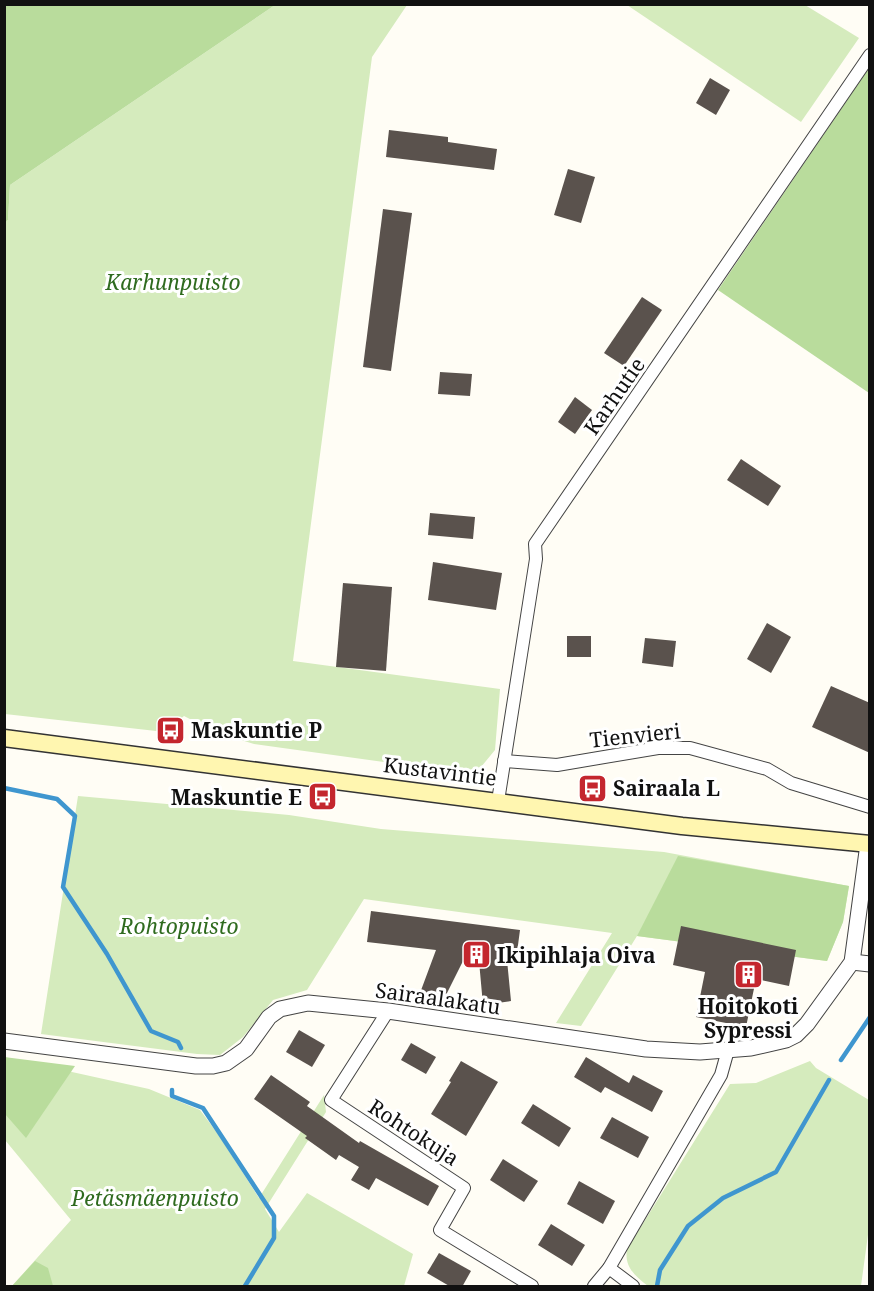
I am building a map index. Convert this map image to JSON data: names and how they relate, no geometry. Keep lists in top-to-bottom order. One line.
{"streets":{"main road":["Kustavintie"],"street":["Karhutie","Tienvieri","Sairaalakatu","Rohtokuja"]},"crossings":[["Karhutie","Tienvieri"],["Karhutie","Kustavintie"],["Kustavintie","Sairaalakatu"],["Sairaalakatu","Rohtokuja"]],"parks":["Karhunpuisto","Rohtopuisto","Petäsmäenpuisto"],"places":{"bus stop":["Maskuntie P","Sairaala L","Maskuntie E"],"building":["Ikipihlaja Oiva","Hoitokoti Sypressi"]}}
